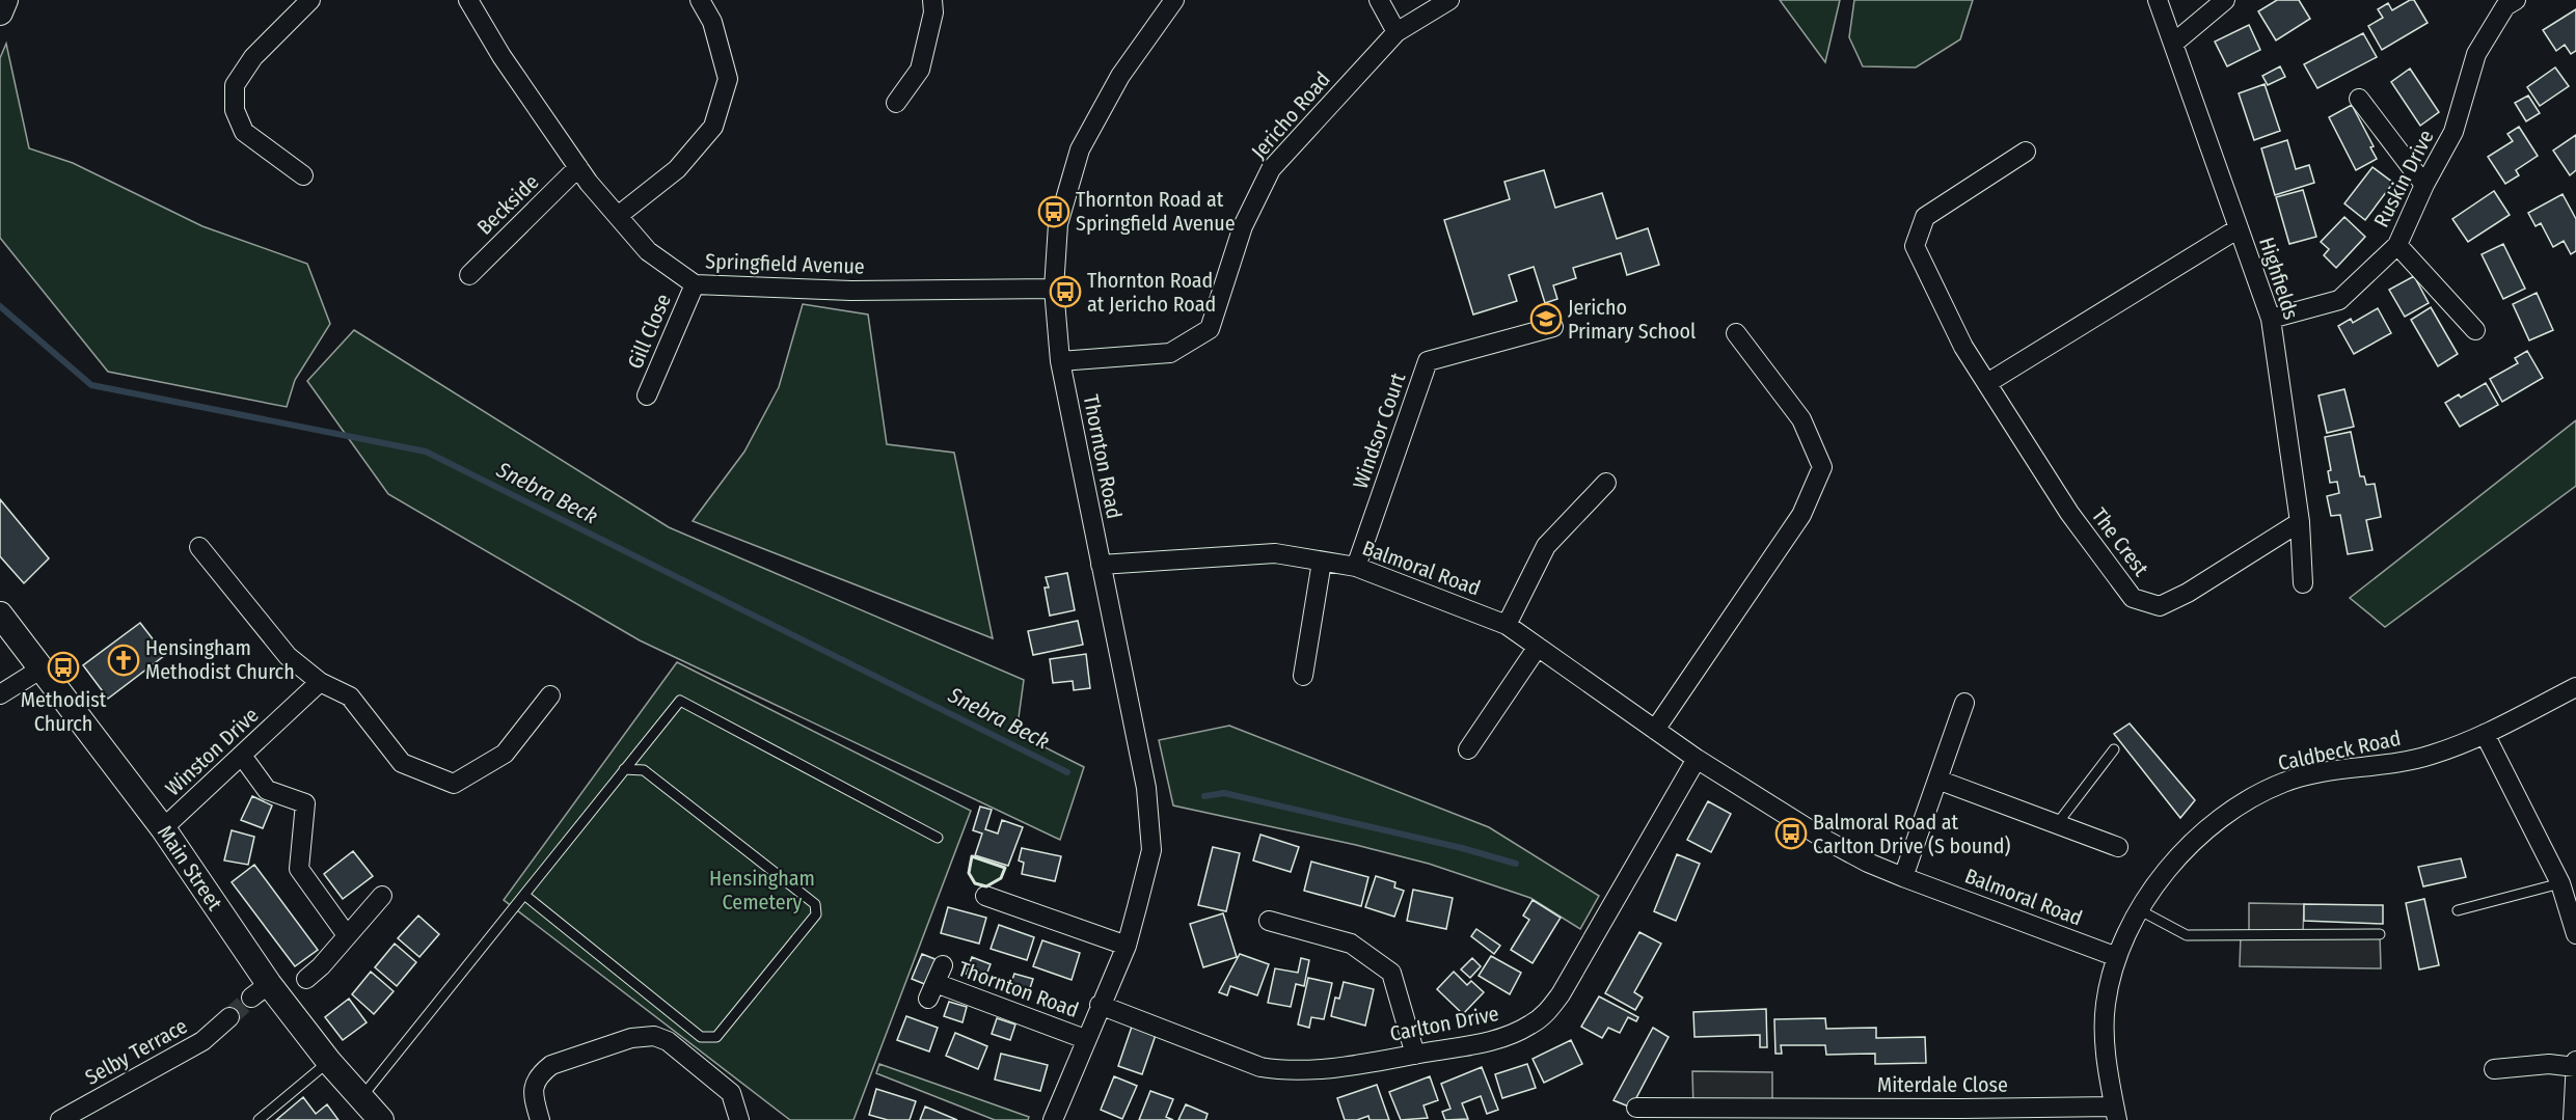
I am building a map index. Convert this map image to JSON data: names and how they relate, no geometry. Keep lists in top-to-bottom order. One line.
{"streets":{"main road":["Main Street"],"street":["Jericho Road","Ruskin Drive","Beckside","Springfield Avenue","Highfields","Gill Close","Windsor Court","Thornton Road","The Crest","Balmoral Road","Caldbeck Road","Winston Drive","Carlton Drive","Selby Terrace","Miterdale Close"]},"crossings":[["Jericho Road","Thornton Road"],["Ruskin Drive","Highfields"],["Beckside","Springfield Avenue"],["Springfield Avenue","Gill Close"],["Springfield Avenue","Thornton Road"],["Highfields","The Crest"],["Windsor Court","Balmoral Road"],["Thornton Road","Balmoral Road"],["Thornton Road","Carlton Drive"],["Balmoral Road","Caldbeck Road"],["Balmoral Road","Carlton Drive"],["Caldbeck Road","Miterdale Close"],["Winston Drive","Main Street"]],"water":["Snebra Beck"],"parks":["Hensingham Cemetery"],"places":{"bus stop":["Thornton Road at Springfield Avenue","Thornton Road at Jericho Road","Methodist Church","Balmoral Road at Carlton Drive (S bound)"],"school or university":["Jericho Primary School"],"church":["Hensingham Methodist Church"]}}
